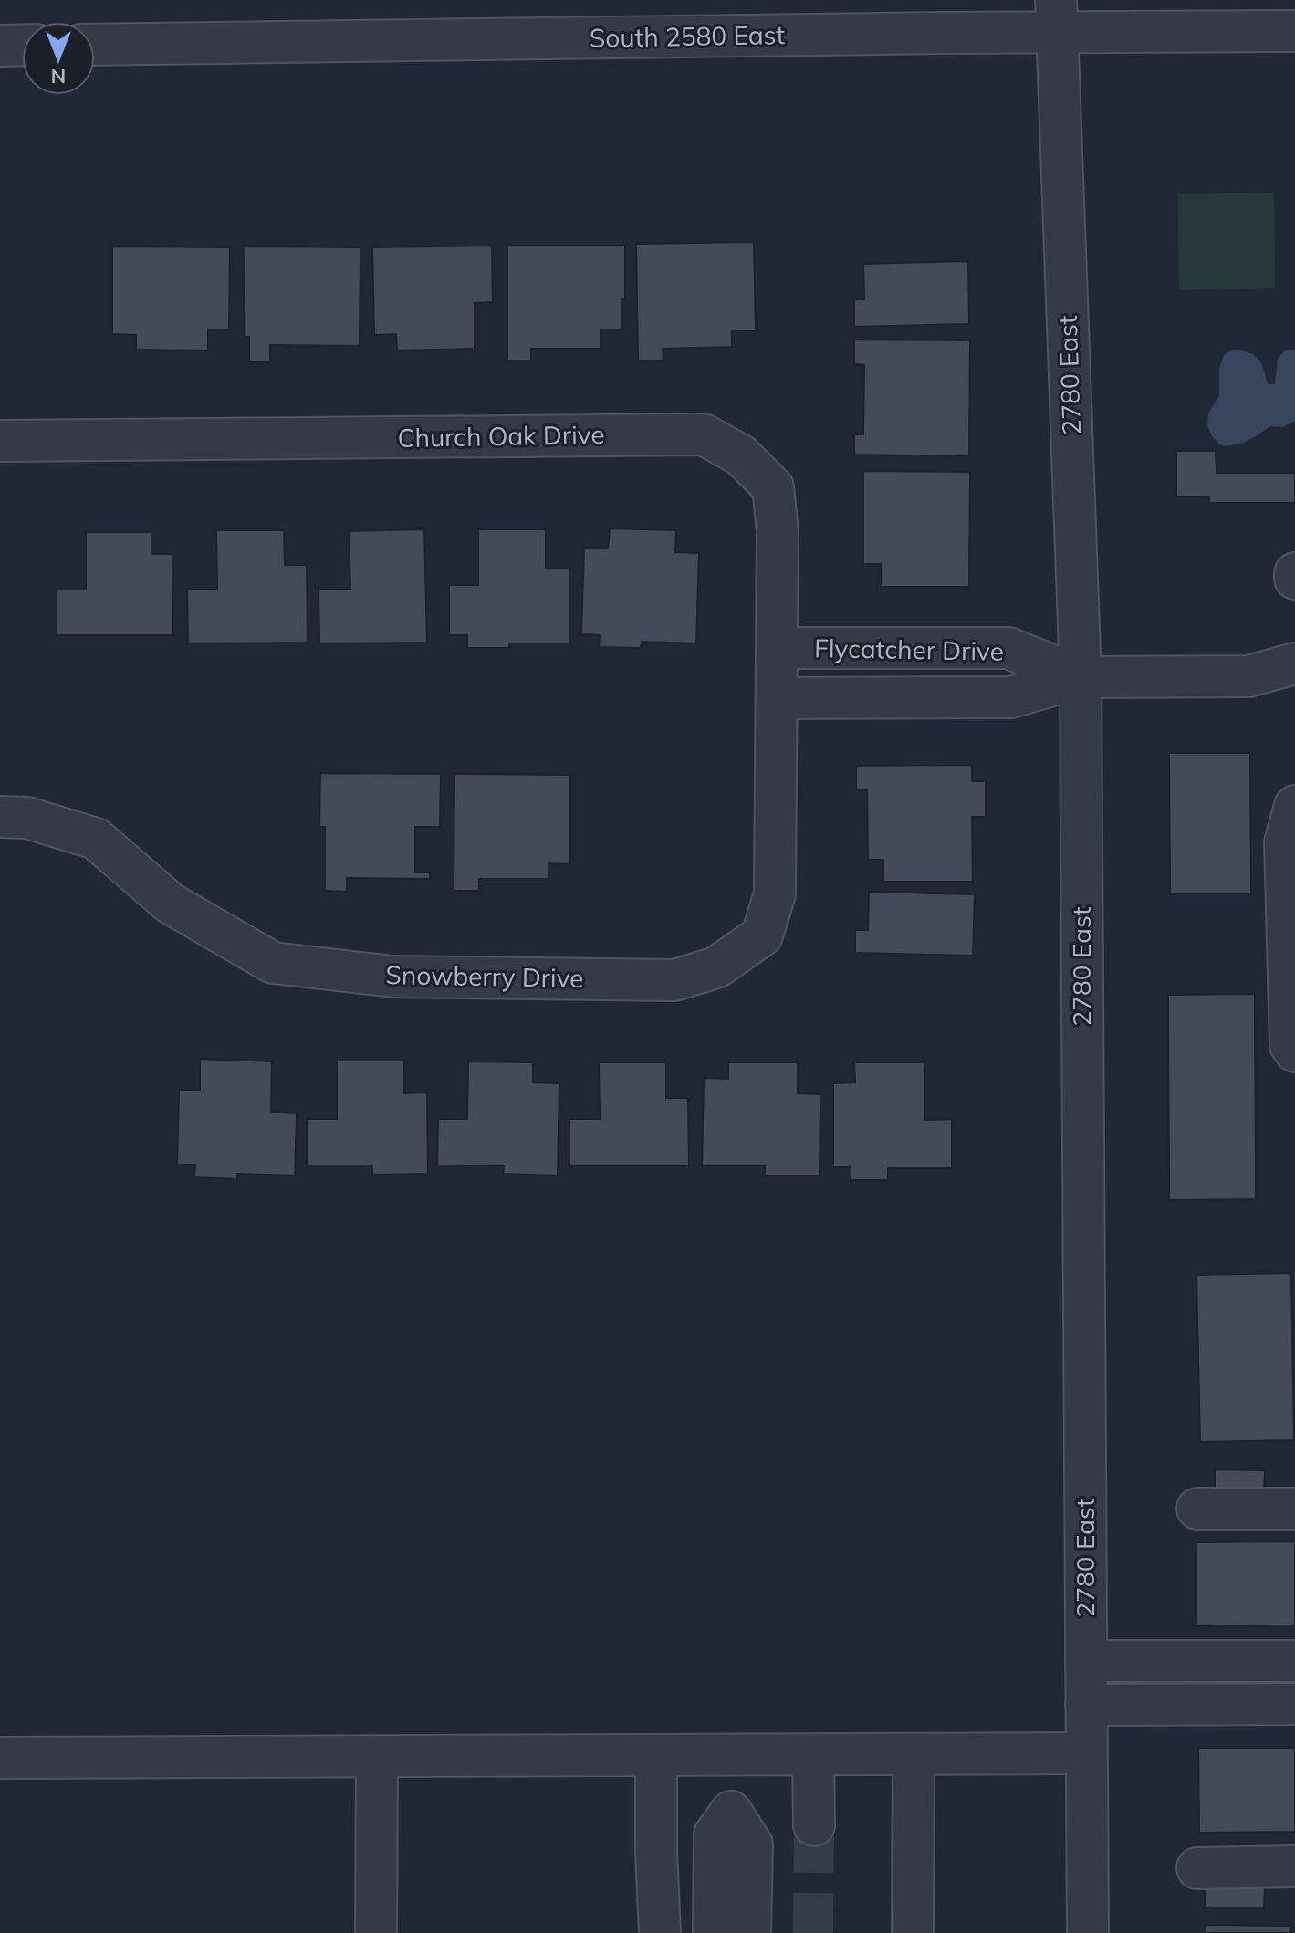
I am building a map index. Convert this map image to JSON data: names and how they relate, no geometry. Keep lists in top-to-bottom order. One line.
{"streets":{"street":["South 2580 East","2780 East","Church Oak Drive","Flycatcher Drive","Snowberry Drive"]},"crossings":[["South 2580 East","2780 East"],["2780 East","Flycatcher Drive"],["Church Oak Drive","Flycatcher Drive"],["Church Oak Drive","Snowberry Drive"],["Flycatcher Drive","Snowberry Drive"]],"north":"bottom"}
